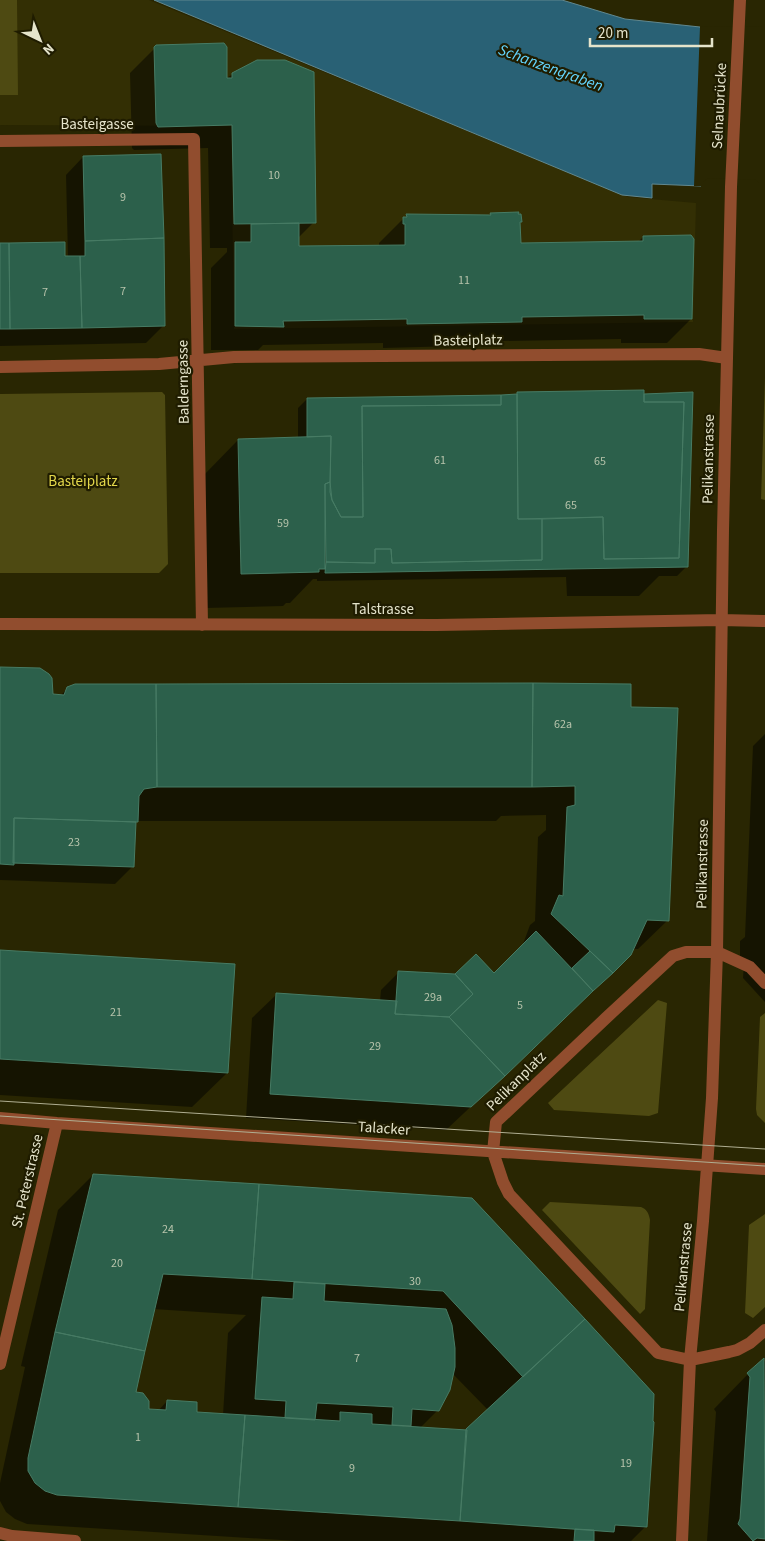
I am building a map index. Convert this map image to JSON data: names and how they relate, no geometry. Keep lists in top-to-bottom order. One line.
{"streets":{"street":["Selnaubrücke","Basteigasse","Basteiplatz","Balderngasse","Pelikanstrasse","Talstrasse","Pelikanplatz","Talacker","St. Peterstrasse"]},"crossings":[["Selnaubrücke","Pelikanstrasse"],["Basteigasse","Balderngasse"],["Basteiplatz","Balderngasse"],["Basteiplatz","Pelikanstrasse"],["Balderngasse","Talstrasse"],["Pelikanstrasse","Talstrasse"],["Pelikanstrasse","Pelikanplatz"],["Pelikanstrasse","Talacker"],["Pelikanplatz","Talacker"],["Talacker","St. Peterstrasse"]],"water":["Schanzengraben"],"parks":["Basteiplatz"],"house_numbers":["10","9","11","7","7","61","65","65","59","62a","23","29a","5","21","29","24","20","30","7","1","19","9"],"scale_bar":"20 m","north":"bottom right"}
